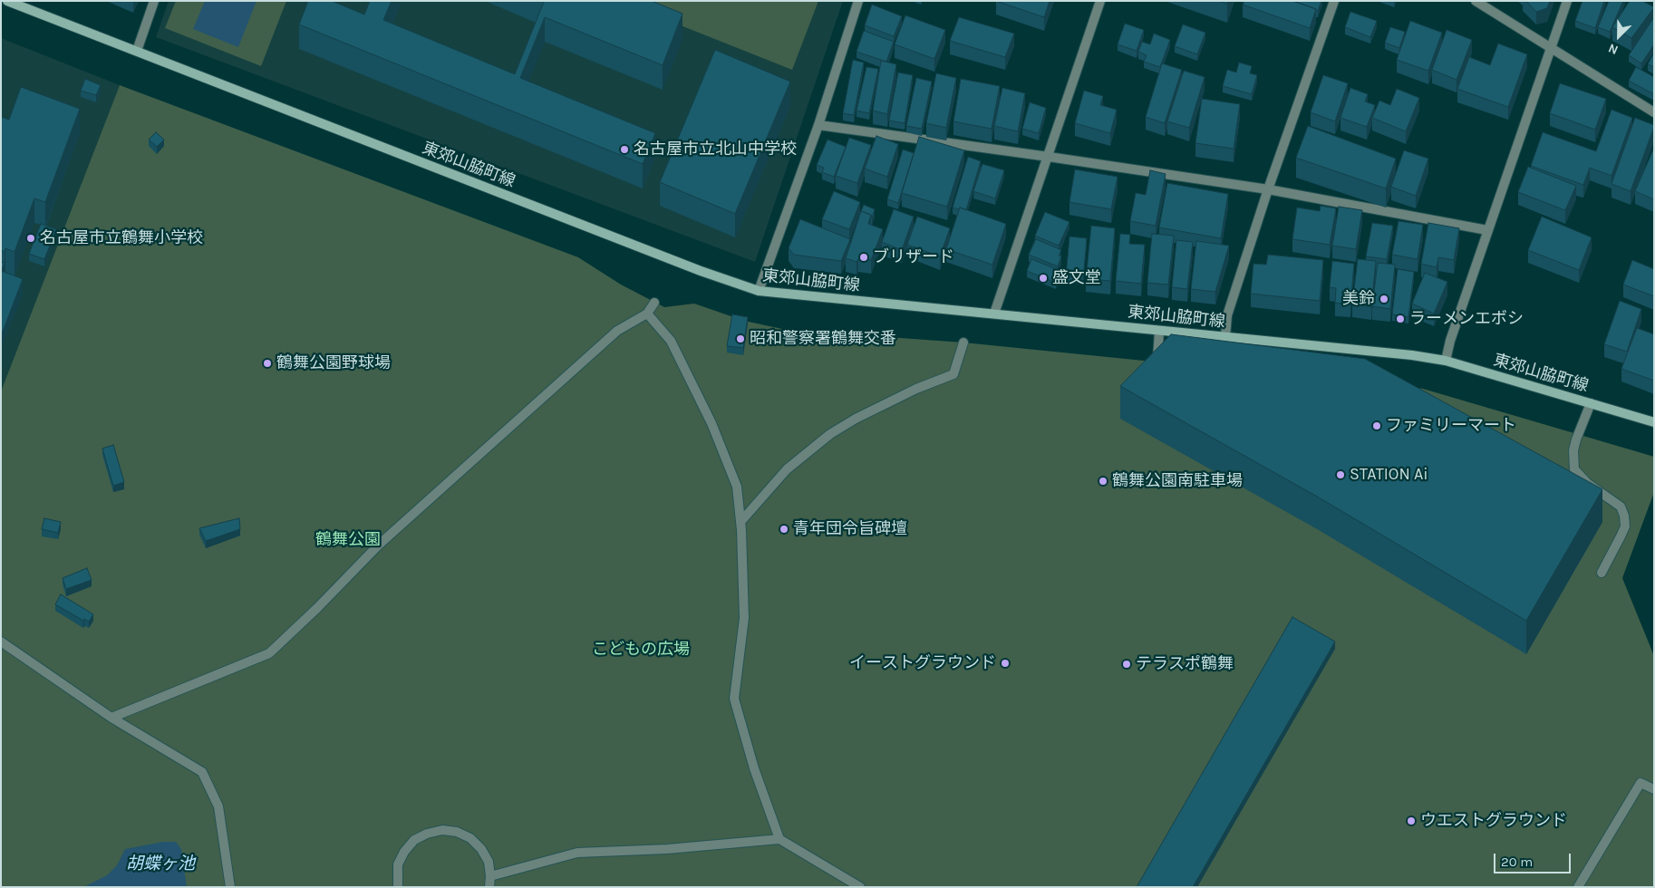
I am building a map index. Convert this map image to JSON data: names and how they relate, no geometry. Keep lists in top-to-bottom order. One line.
{"streets":{"street":["東郊山脇町線"]},"water":["胡蝶ヶ池"],"parks":["鶴舞公園","こどもの広場"],"places":["名古屋市立北山中学校","名古屋市立鶴舞小学校","ブリザード","盛文堂","美鈴","ラーメンエボシ","昭和警察署鶴舞交番","鶴舞公園野球場","ファミリーマート","STATION Ai","鶴舞公園南駐車場","青年団令旨碑壇","イーストグラウンド","テラスポ鶴舞","ウエストグラウンド"],"scale_bar":"20 m","north":"bottom left"}
